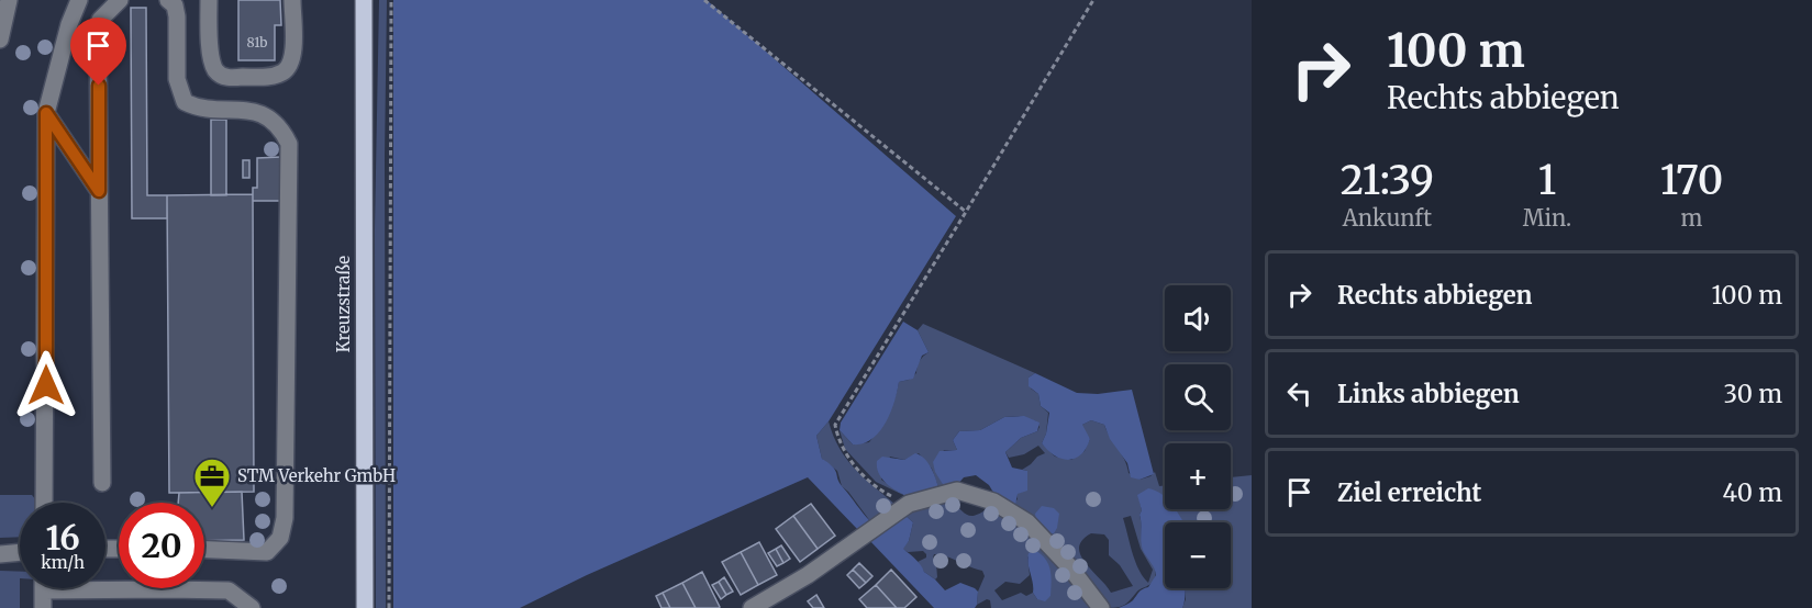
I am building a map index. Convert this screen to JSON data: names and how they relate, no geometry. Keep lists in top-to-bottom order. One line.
{"streets":{"main road":["Kreuzstraße"]},"places":{"office":["STM Verkehr GmbH"]},"house_numbers":["81b"],"page":{"turn":["100 m","Rechts abbiegen"],"eta":["21:39","Ankunft","1","Min.","170","m"],"list":[{"name":"Rechts abbiegen","value":"100 m"},{"name":"Links abbiegen","value":"30 m"},{"name":"Ziel erreicht","value":"40 m"}],"map_buttons":["+","−"],"speed":"16 km/h","limit":"20"}}
